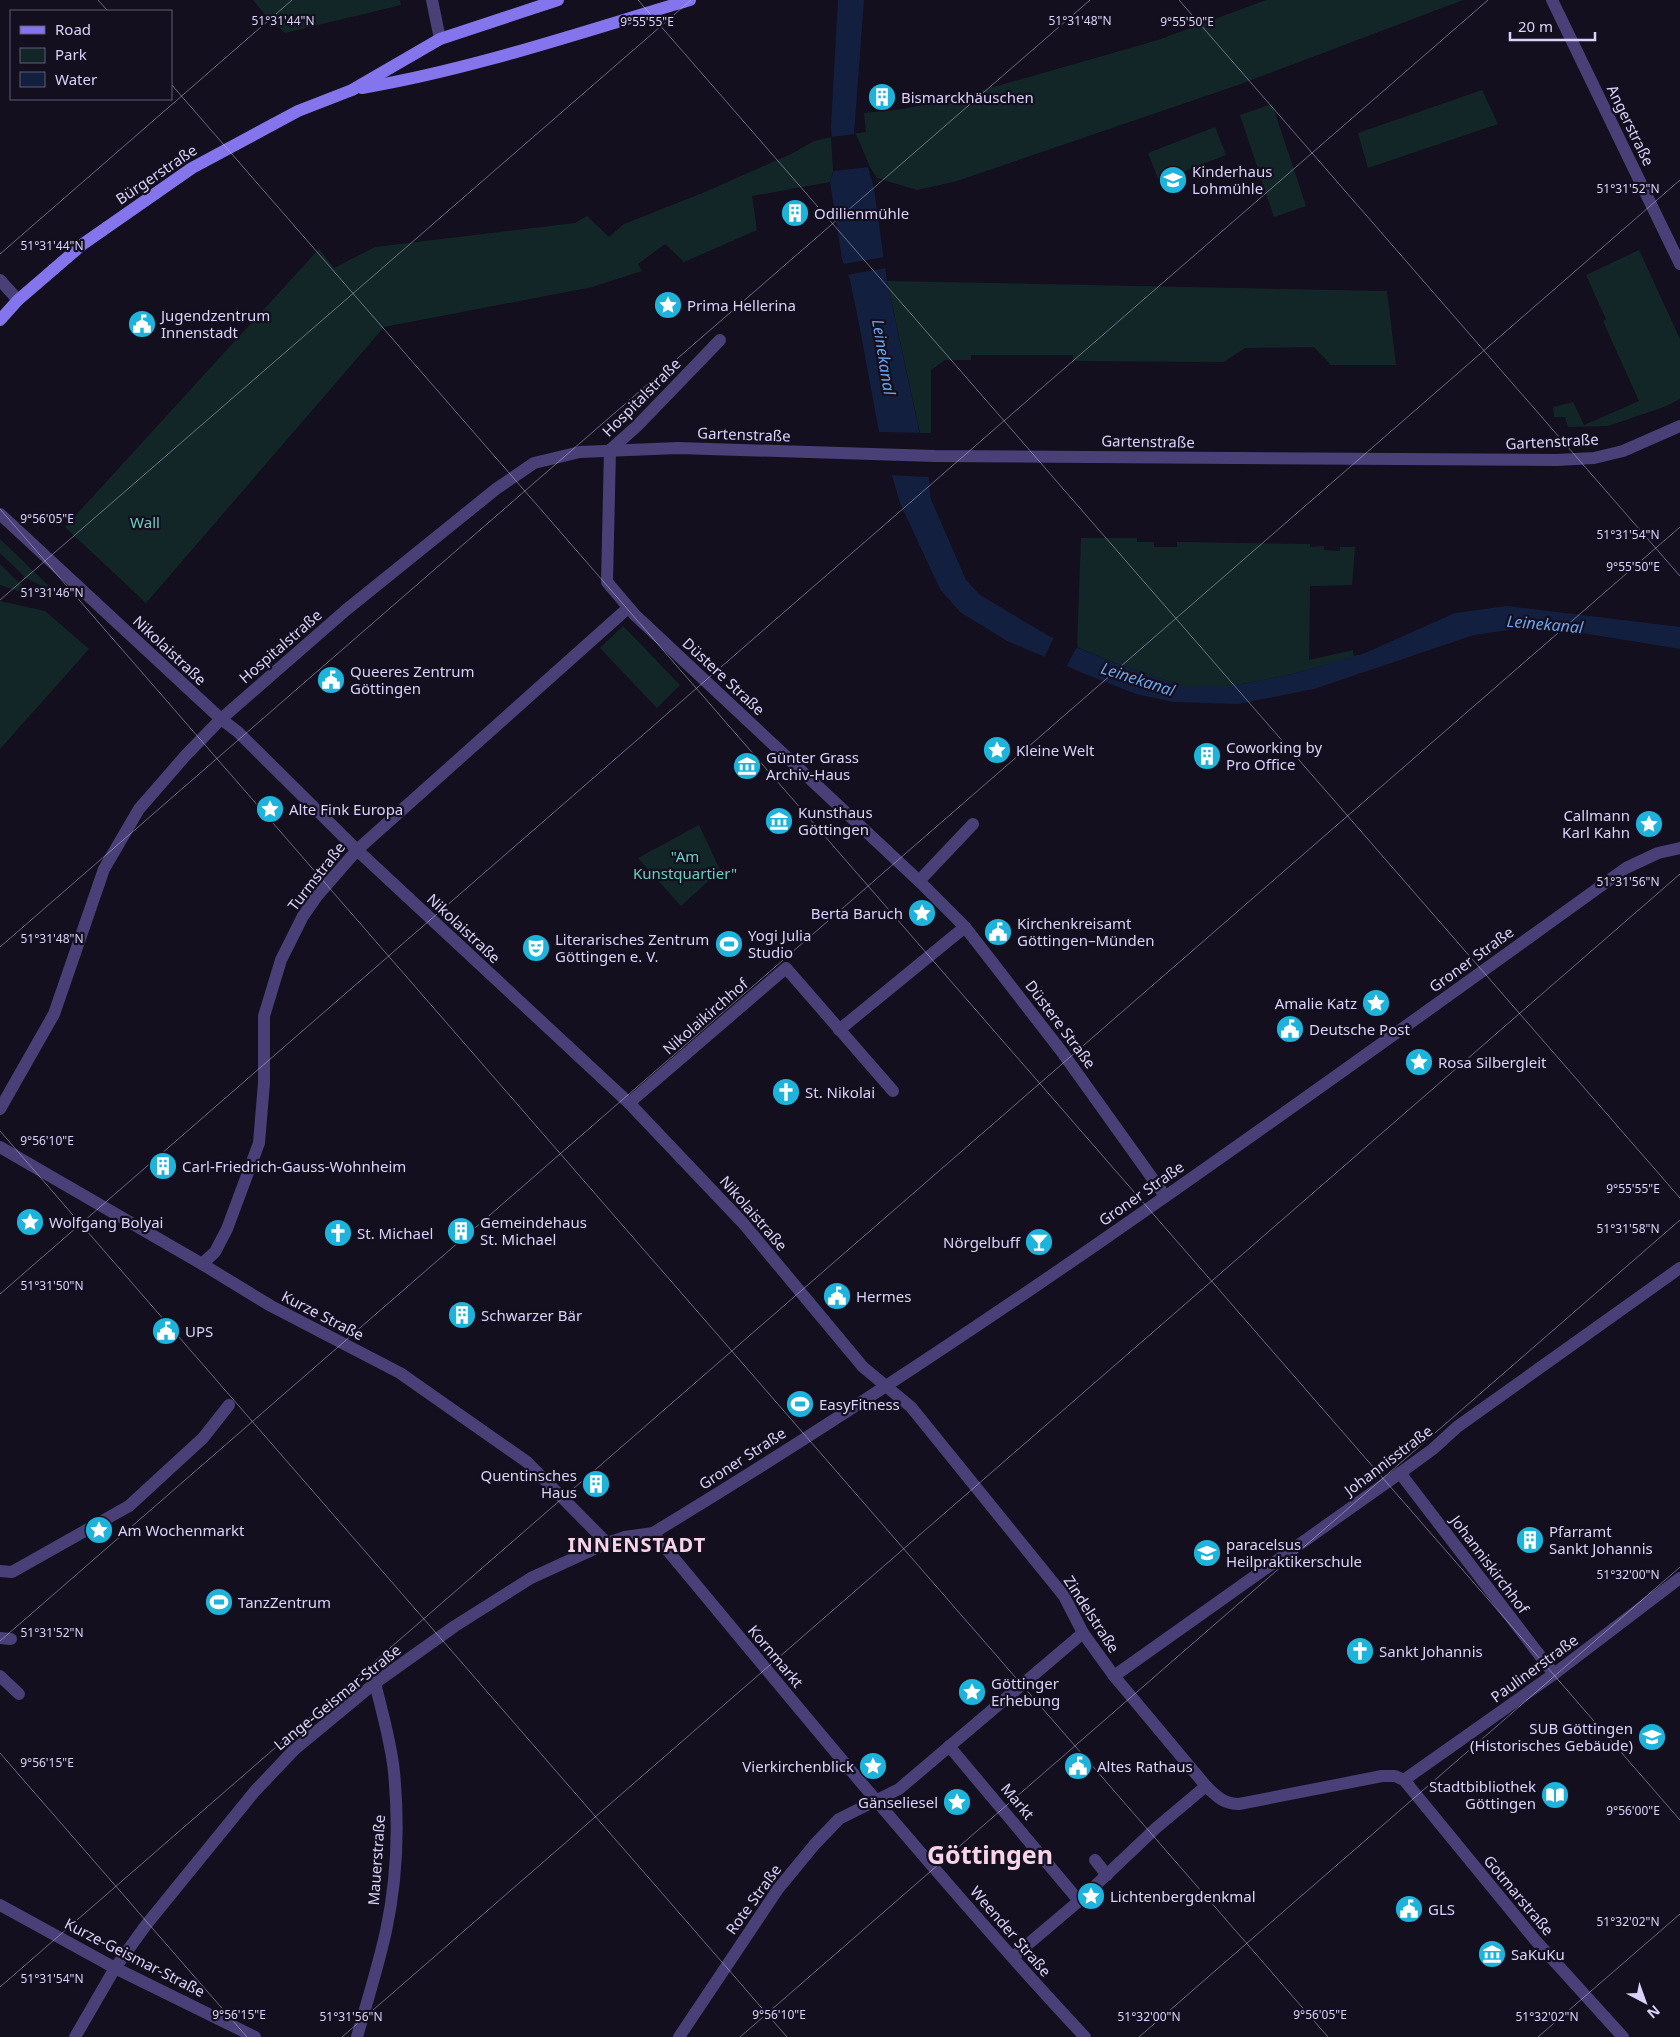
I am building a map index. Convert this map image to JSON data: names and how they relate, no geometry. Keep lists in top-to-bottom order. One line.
{"streets":{"main road":["Bürgerstraße"],"street":["Angerstraße","Hospitalstraße","Gartenstraße","Nikolaistraße","Düstere Straße","Turmstraße","Groner Straße","Nikolaikirchhof","Kurze Straße","Johannisstraße","Johanniskirchhof","Zindelstraße","Kornmarkt","Paulinerstraße","Lange-Geismar-Straße","Markt","Mauerstraße","Gotmarstraße","Rote Straße","Weender Straße","Kurze-Geismar-Straße"]},"crossings":[["Hospitalstraße","Gartenstraße"],["Hospitalstraße","Nikolaistraße"],["Hospitalstraße","Düstere Straße"],["Gartenstraße","Düstere Straße"],["Nikolaistraße","Turmstraße"],["Nikolaistraße","Groner Straße"],["Nikolaistraße","Nikolaikirchhof"],["Nikolaistraße","Zindelstraße"],["Düstere Straße","Turmstraße"],["Düstere Straße","Groner Straße"],["Turmstraße","Kurze Straße"],["Groner Straße","Kurze Straße"],["Groner Straße","Zindelstraße"],["Groner Straße","Kornmarkt"],["Groner Straße","Lange-Geismar-Straße"],["Kurze Straße","Lange-Geismar-Straße"],["Johannisstraße","Johanniskirchhof"],["Johannisstraße","Zindelstraße"],["Johanniskirchhof","Paulinerstraße"],["Zindelstraße","Paulinerstraße"],["Zindelstraße","Gotmarstraße"],["Kornmarkt","Rote Straße"],["Kornmarkt","Weender Straße"],["Paulinerstraße","Gotmarstraße"],["Lange-Geismar-Straße","Mauerstraße"],["Lange-Geismar-Straße","Kurze-Geismar-Straße"],["Rote Straße","Weender Straße"]],"districts":["INNENSTADT","Göttingen"],"water":["Leinekanal"],"parks":["Wall","\"Am Kunstquartier\""],"places":{"building":["Bismarckhäuschen","Odilienmühle","Coworking by Pro Office","Carl-Friedrich-Gauss-Wohnheim","Gemeindehaus St. Michael","Schwarzer Bär","Quentinsches Haus","Pfarramt Sankt Johannis"],"school or university":["Kinderhaus Lohmühle","paracelsus Heilpraktikerschule","SUB Göttingen (Historisches Gebäude)"],"place":["Prima Hellerina","Kleine Welt","Alte Fink Europa","Callmann Karl Kahn","Berta Baruch","Amalie Katz","Rosa Silbergleit","Wolfgang Bolyai","Am Wochenmarkt","Göttinger Erhebung","Vierkirchenblick","Gänseliesel","Lichtenbergdenkmal"],"public building":["Jugendzentrum Innenstadt","Queeres Zentrum Göttingen","Kirchenkreisamt Göttingen–Münden","Deutsche Post","Hermes","UPS","Altes Rathaus","GLS"],"museum":["Günter Grass Archiv-Haus","Kunsthaus Göttingen","SaKuKu"],"sports":["Yogi Julia Studio","EasyFitness","TanzZentrum"],"theatre":["Literarisches Zentrum Göttingen e. V."],"church":["St. Nikolai","St. Michael","Sankt Johannis"],"bar":["Nörgelbuff"],"library":["Stadtbibliothek Göttingen"]},"legend":["Road","Park","Water"],"scale_bar":"20 m","north":"bottom right","coordinates":["51°31'44\"N","51°31'48\"N","9°55'50\"E","9°55'55\"E","51°31'52\"N","9°56'05\"E","51°31'54\"N","51°31'46\"N","51°31'56\"N","9°56'10\"E","51°31'58\"N","51°31'50\"N","51°32'00\"N","9°56'15\"E","9°56'00\"E","51°32'02\"N"]}
